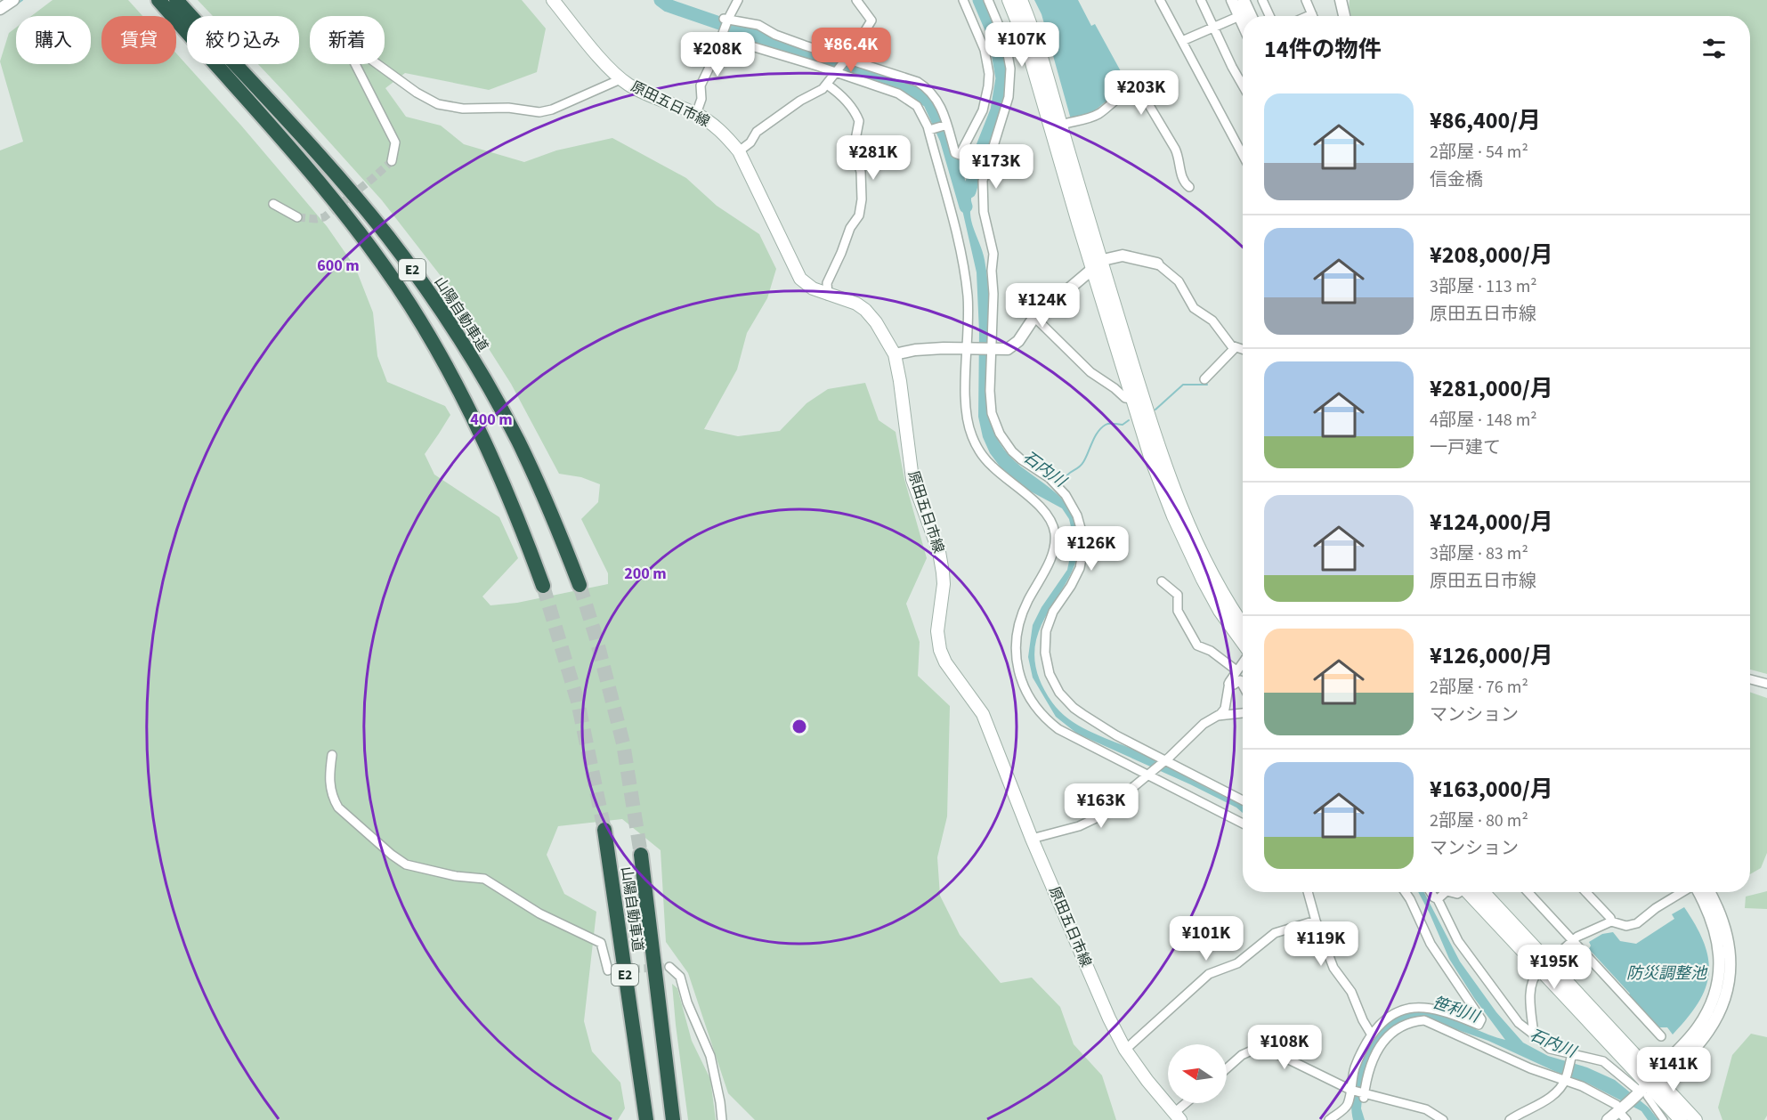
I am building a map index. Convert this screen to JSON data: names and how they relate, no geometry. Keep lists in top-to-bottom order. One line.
{"streets":{"highway":["E2","山陽自動車道"],"main road":["原田五日市線"]},"water":["石内川","防災調整池","笹利川"],"north":"left","page":{"chip":["購入","賃貸","絞り込み","新着"],"heading":"14件の物件","price":["¥107K","¥86.4K","¥208K","¥203K","¥281K","¥173K","¥124K","¥126K","¥163K","¥101K","¥119K","¥195K","¥108K","¥141K"],"list":[{"name":"¥86,400/月","note":"2部屋 · 54 m² · 信金橋"},{"name":"¥208,000/月","note":"3部屋 · 113 m² · 原田五日市線"},{"name":"¥281,000/月","note":"4部屋 · 148 m² · 一戸建て"},{"name":"¥124,000/月","note":"3部屋 · 83 m² · 原田五日市線"},{"name":"¥126,000/月","note":"2部屋 · 76 m² · マンション"},{"name":"¥163,000/月","note":"2部屋 · 80 m² · マンション"}]},"rings":["600 m","400 m","200 m"]}
